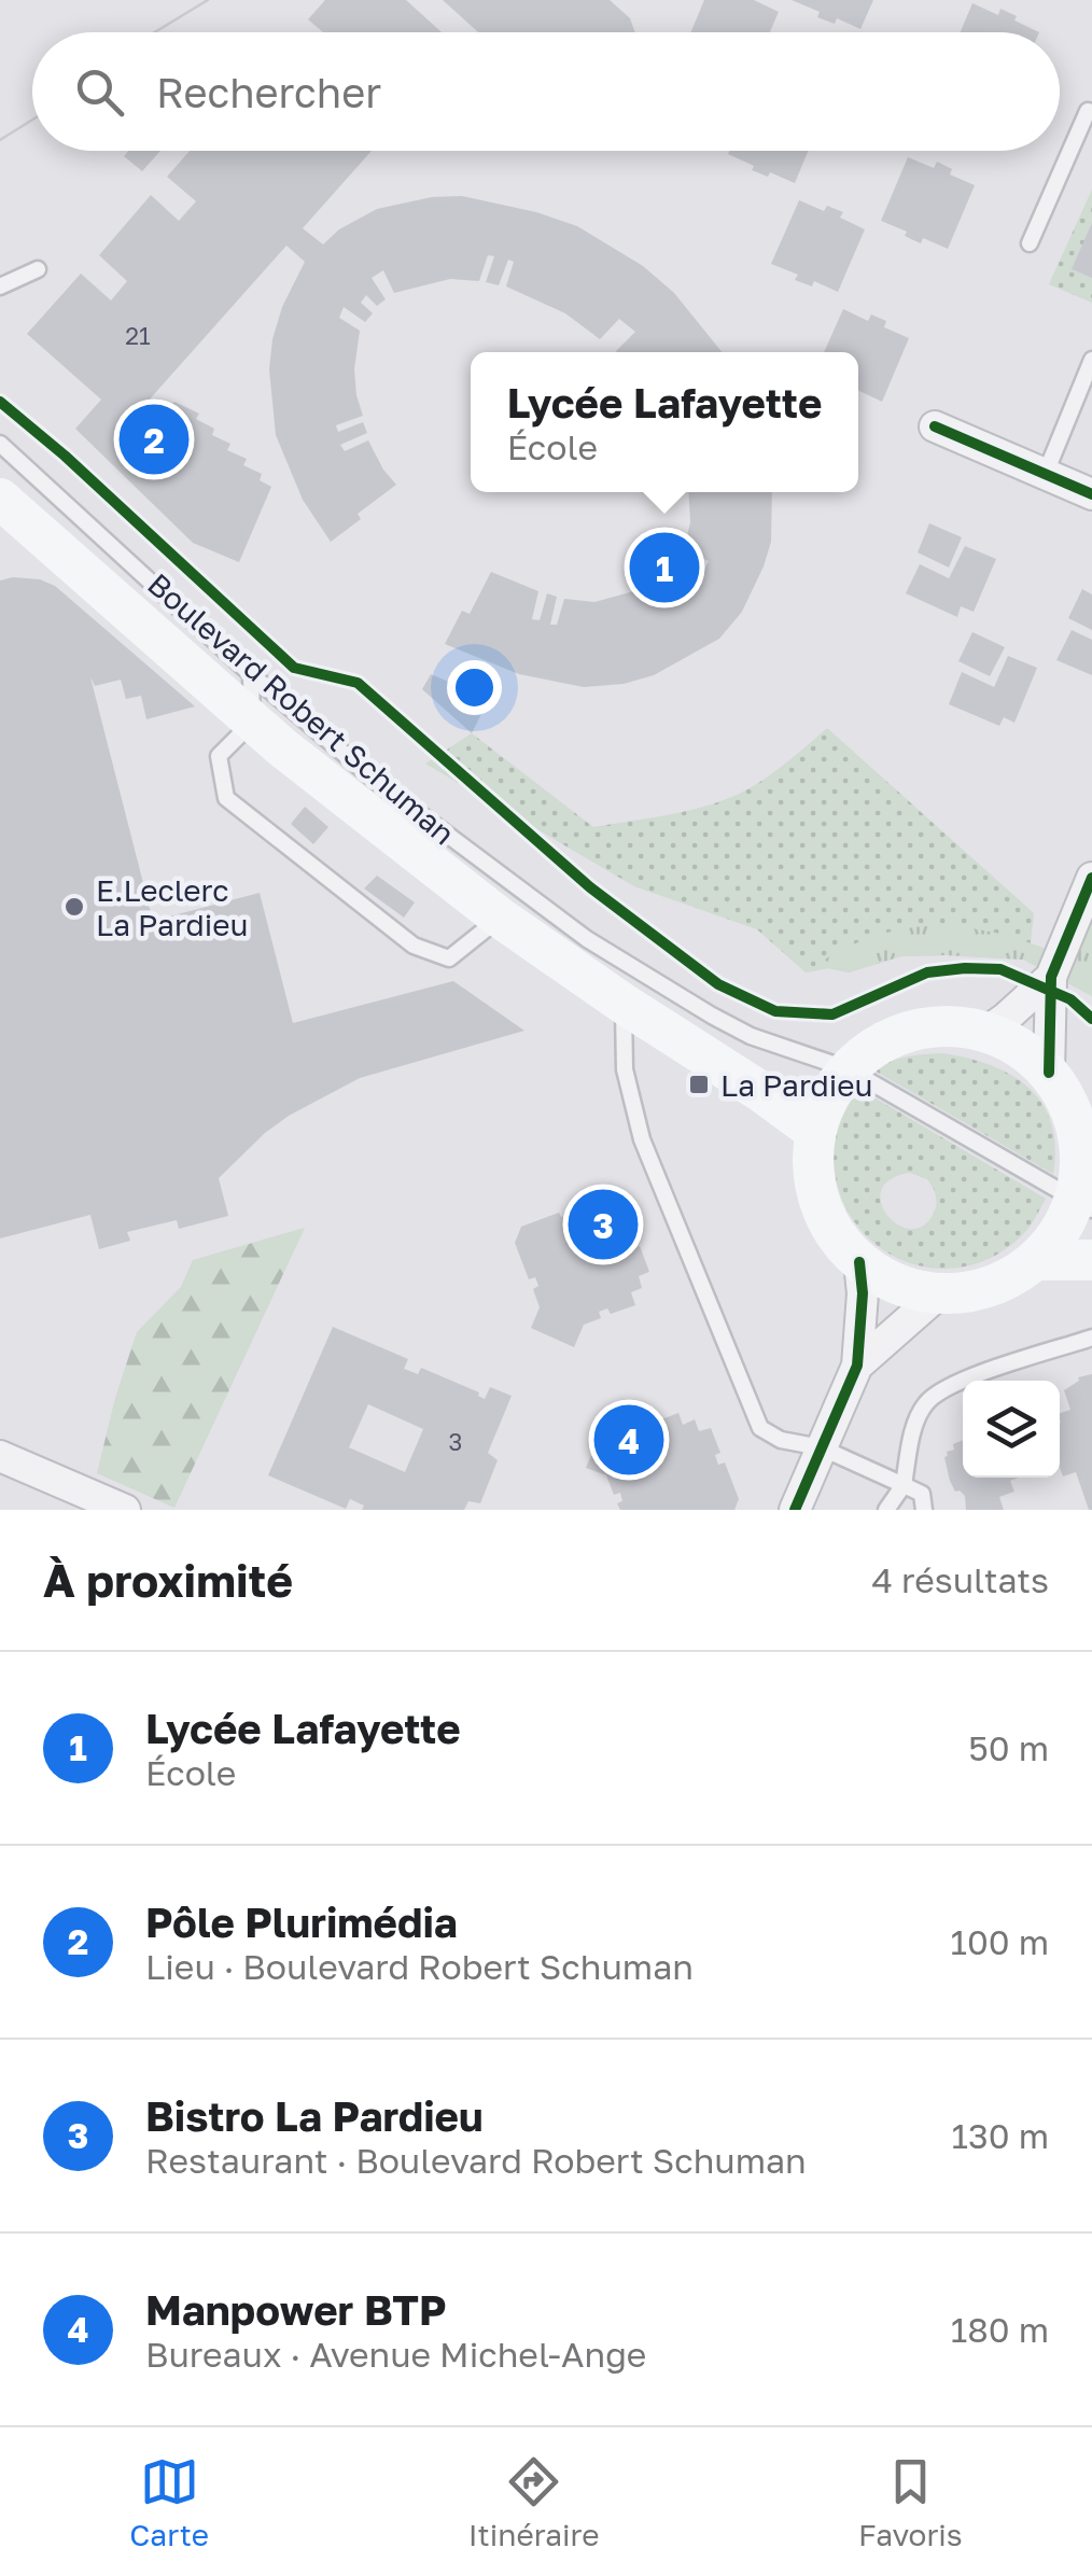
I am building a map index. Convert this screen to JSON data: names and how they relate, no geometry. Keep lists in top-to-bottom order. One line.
{"streets":{"main road":["Boulevard Robert Schuman"]},"places":{"other":["E.Leclerc La Pardieu"],"transit":["La Pardieu"]},"house_numbers":["21","3"],"page":{"search":"Rechercher","popup":["Lycée Lafayette","École"],"pins":["2","1","3","4"],"heading":["À proximité","4 résultats"],"list":[{"mark":"1","name":"Lycée Lafayette","note":"École","value":"50 m"},{"mark":"2","name":"Pôle Plurimédia","note":"Lieu · Boulevard Robert Schuman","value":"100 m"},{"mark":"3","name":"Bistro La Pardieu","note":"Restaurant · Boulevard Robert Schuman","value":"130 m"},{"mark":"4","name":"Manpower BTP","note":"Bureaux · Avenue Michel-Ange","value":"180 m"}],"nav":["Carte","Itinéraire","Favoris"]}}
